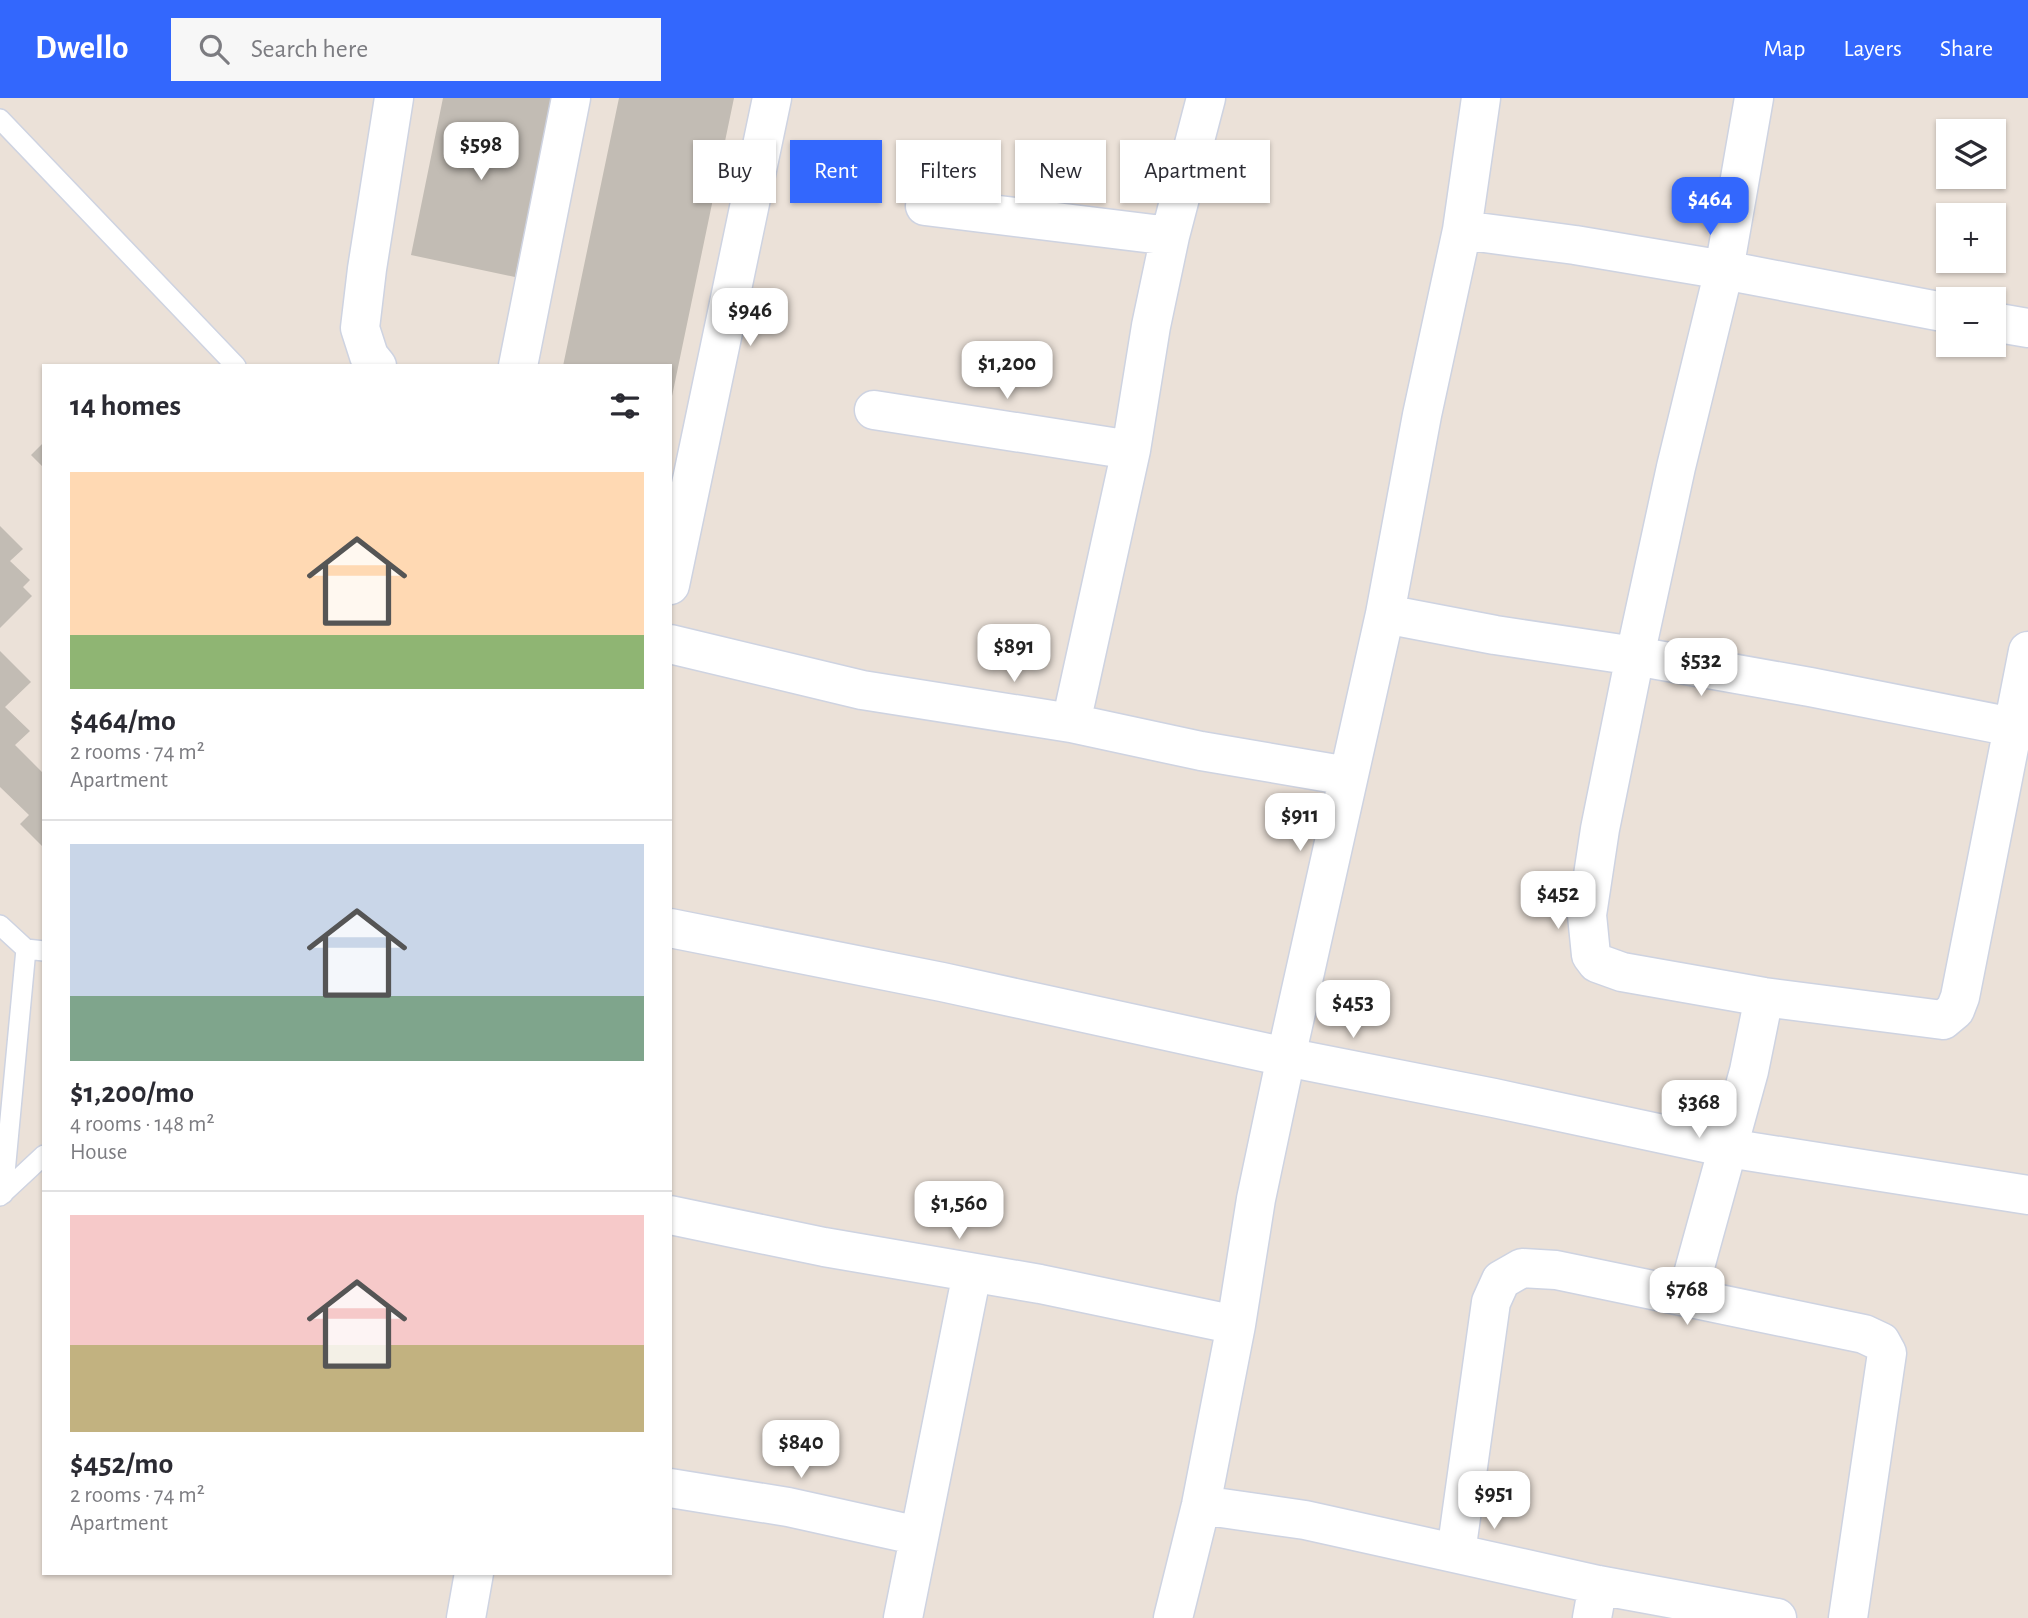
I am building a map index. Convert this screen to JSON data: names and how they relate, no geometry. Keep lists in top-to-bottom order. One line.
{"page":{"header":"Dwello","search":"Search here","nav":["Map","Layers","Share"],"map_buttons":["+","−"],"price":["$598","$464","$946","$1,200","$891","$532","$911","$452","$453","$368","$1,560","$768","$840","$951"],"chip":["Buy","Rent","Filters","New","Apartment"],"heading":"14 homes","list":[{"name":"$464/mo","note":"2 rooms · 74 m² · Apartment"},{"name":"$1,200/mo","note":"4 rooms · 148 m² · House"},{"name":"$452/mo","note":"2 rooms · 74 m² · Apartment"}]}}
